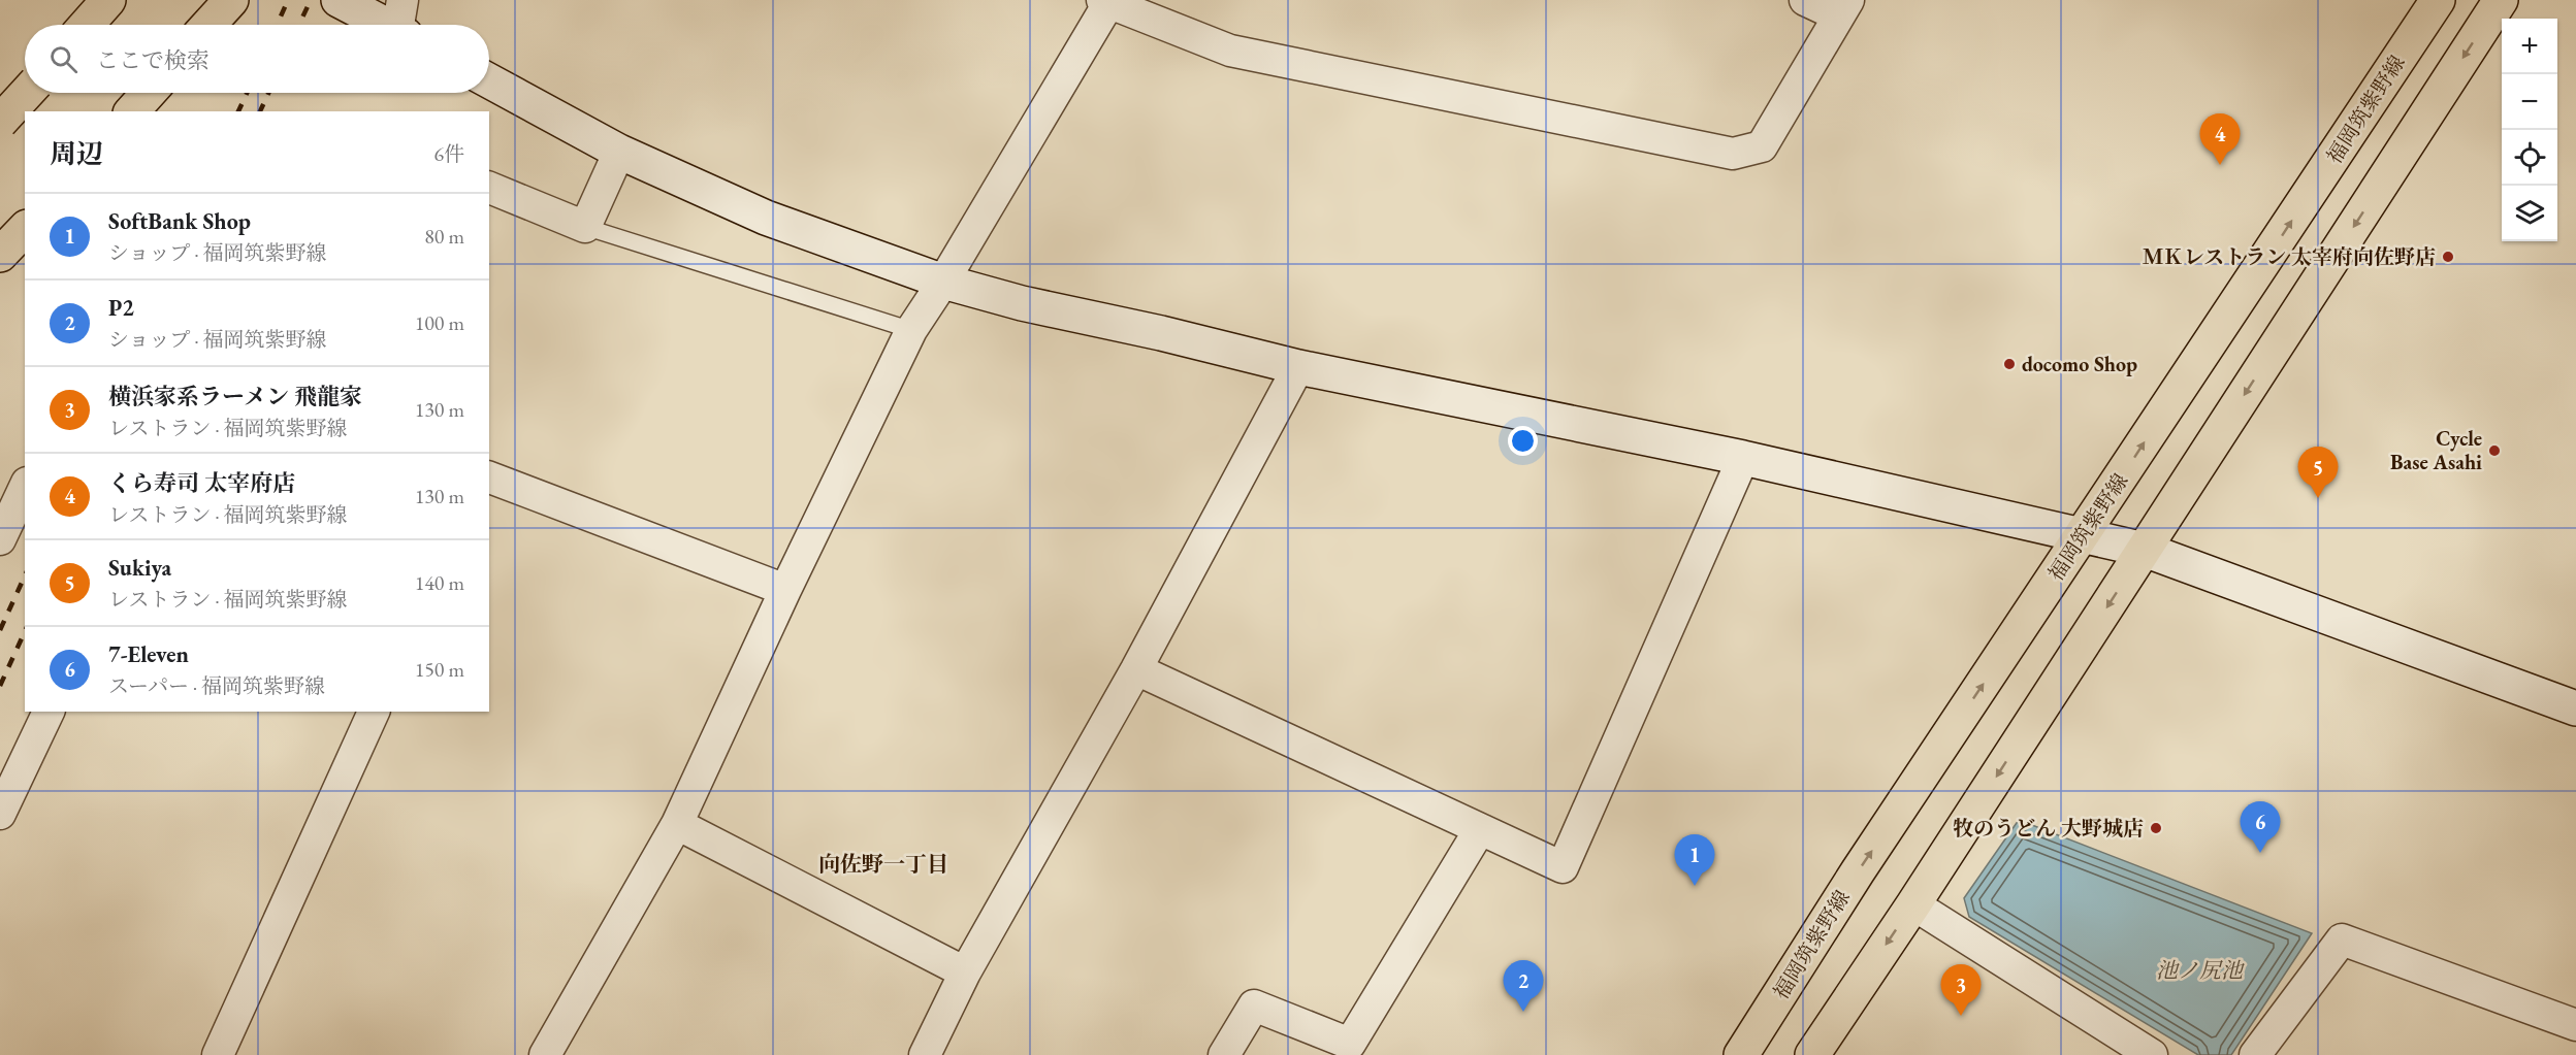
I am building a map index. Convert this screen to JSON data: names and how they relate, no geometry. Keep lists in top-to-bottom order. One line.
{"streets":{"main road":["福岡筑紫野線"]},"districts":["向佐野一丁目"],"water":["池ノ尻池"],"places":["ＭＫレストラン 太宰府向佐野店","docomo Shop","Cycle Base Asahi","牧のうどん 大野城店"],"page":{"map_buttons":["+","−"],"search":"ここで検索","heading":["周辺","6件"],"pins":["4","5","6","1","2","3"],"list":[{"mark":"1","name":"SoftBank Shop","note":"ショップ · 福岡筑紫野線","value":"80 m"},{"mark":"2","name":"P2","note":"ショップ · 福岡筑紫野線","value":"100 m"},{"mark":"3","name":"横浜家系ラーメン 飛龍家","note":"レストラン · 福岡筑紫野線","value":"130 m"},{"mark":"4","name":"くら寿司 太宰府店","note":"レストラン · 福岡筑紫野線","value":"130 m"},{"mark":"5","name":"Sukiya","note":"レストラン · 福岡筑紫野線","value":"140 m"},{"mark":"6","name":"7-Eleven","note":"スーパー · 福岡筑紫野線","value":"150 m"}]}}
